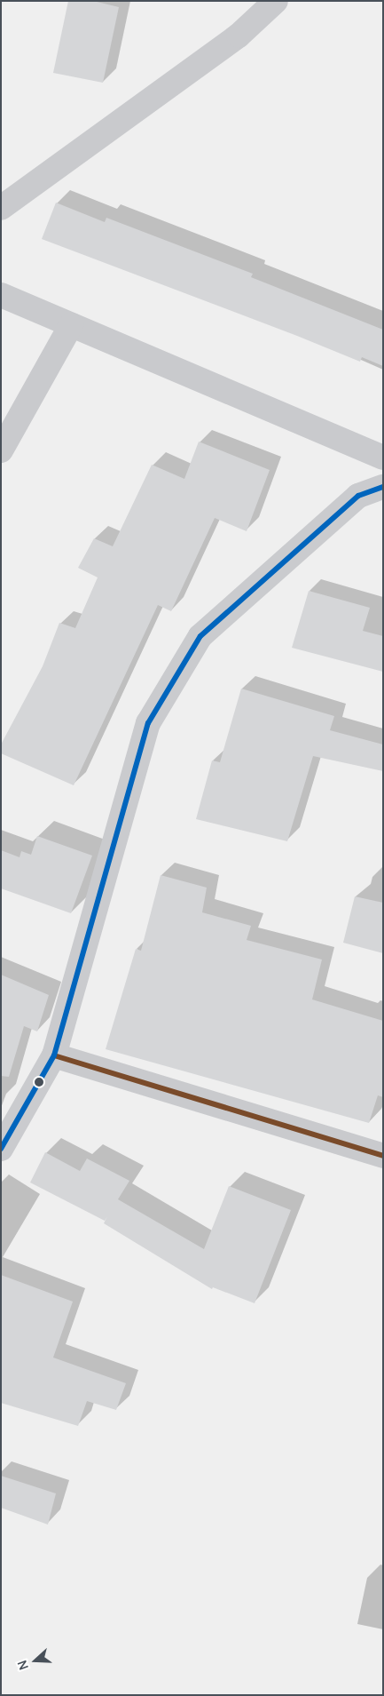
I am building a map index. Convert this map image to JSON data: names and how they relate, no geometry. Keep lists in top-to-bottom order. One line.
{"north":"left"}
